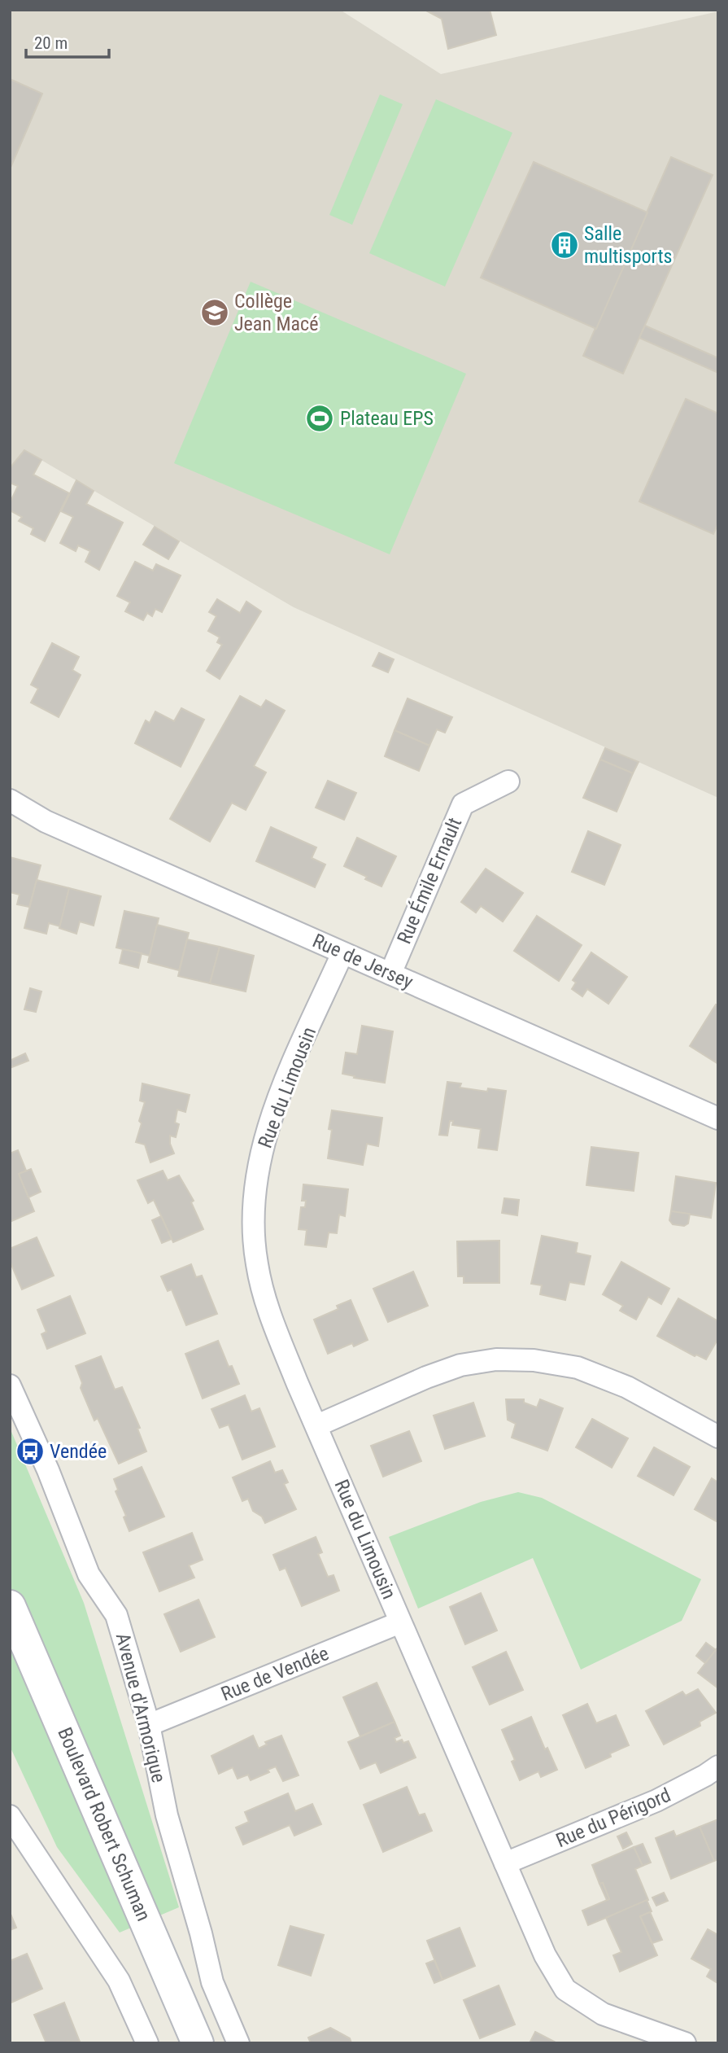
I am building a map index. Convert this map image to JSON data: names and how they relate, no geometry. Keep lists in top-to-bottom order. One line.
{"streets":{"main road":["Boulevard Robert Schuman"],"street":["Rue Émile Ernault","Rue de Jersey","Rue du Limousin","Rue de Vendée","Avenue d'Armorique","Rue du Périgord"]},"crossings":[["Rue Émile Ernault","Rue de Jersey"],["Rue de Jersey","Rue du Limousin"],["Rue du Limousin","Rue de Vendée"],["Rue du Limousin","Rue du Périgord"],["Rue de Vendée","Avenue d'Armorique"]],"places":{"building":["Salle multisports"],"school or university":["Collège Jean Macé"],"sports":["Plateau EPS"],"bus stop":["Vendée"]},"scale_bar":"20 m"}
